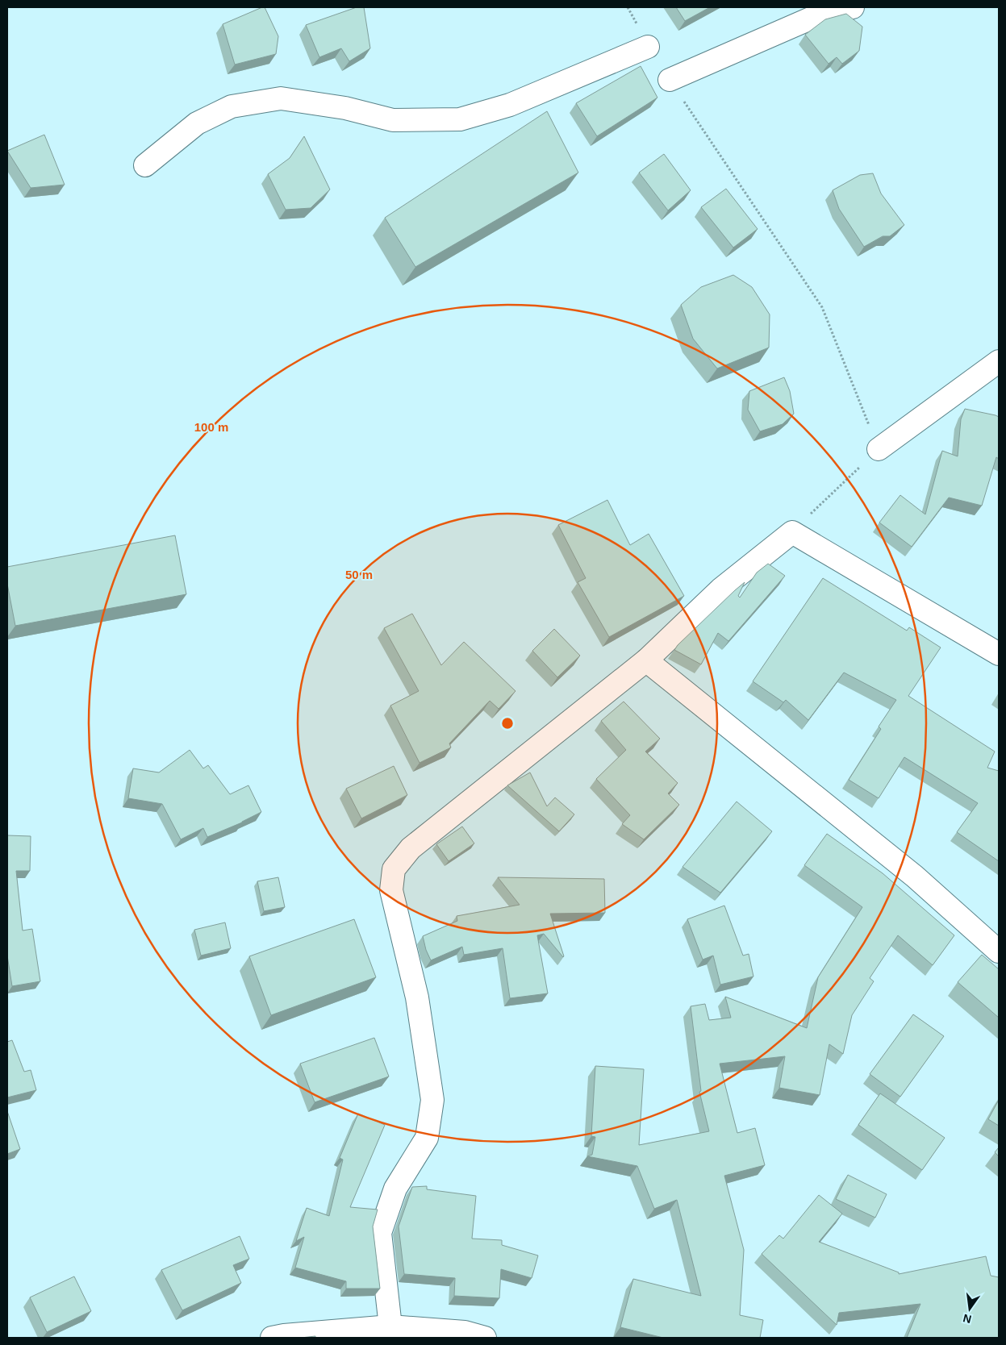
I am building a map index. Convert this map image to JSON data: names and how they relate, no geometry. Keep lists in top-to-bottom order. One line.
{"north":"bottom","rings":["100 m","50 m"]}
